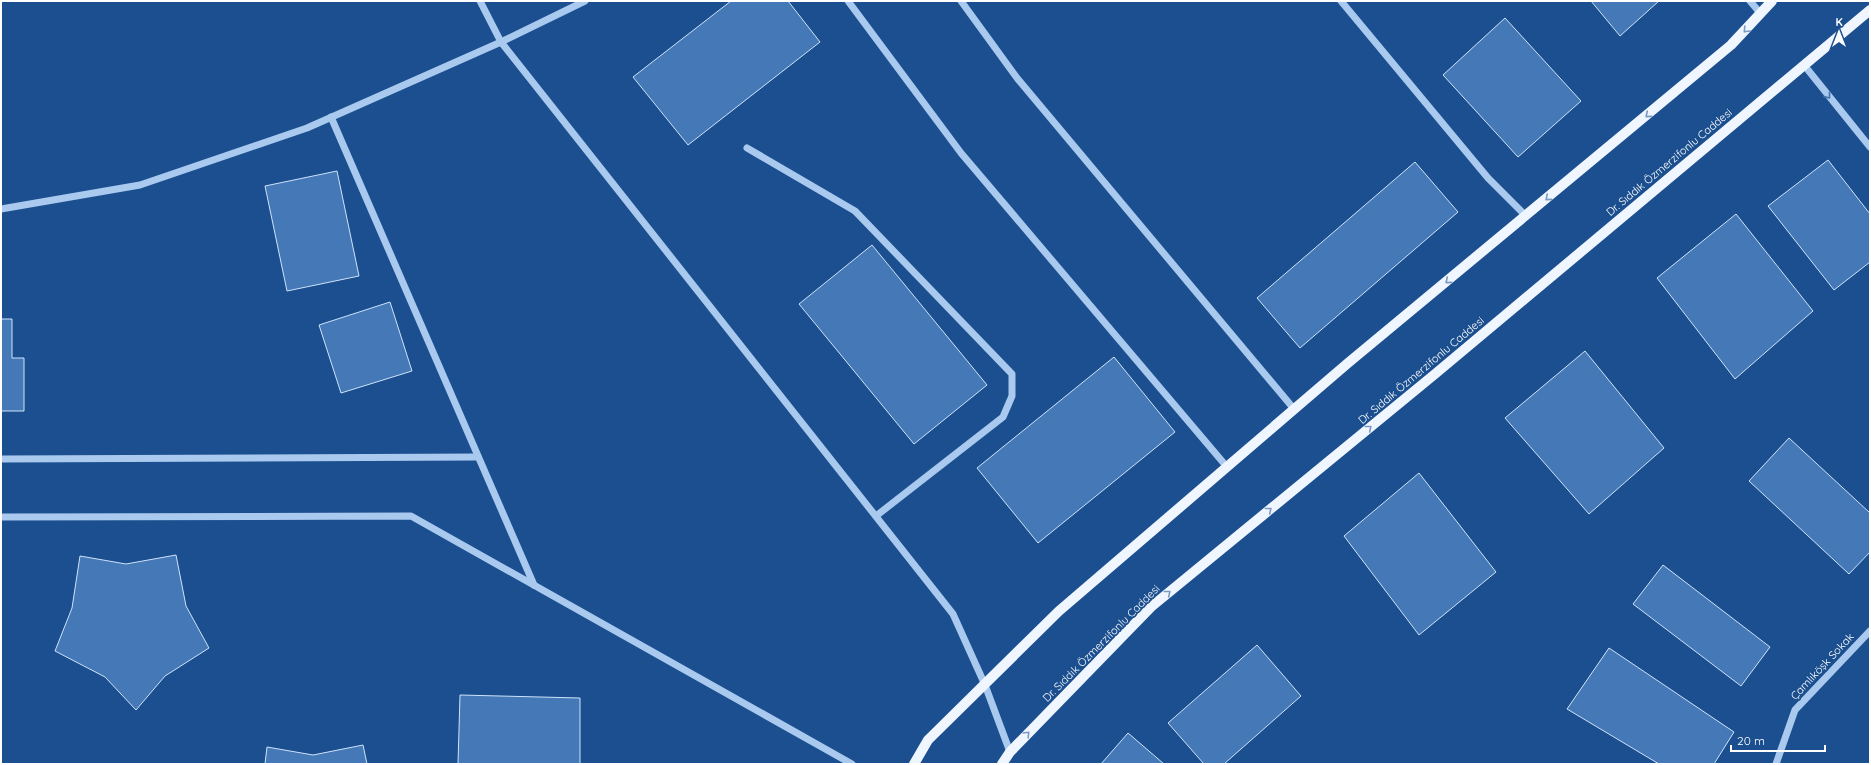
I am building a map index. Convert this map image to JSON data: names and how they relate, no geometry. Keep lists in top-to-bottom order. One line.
{"streets":{"main road":["Dr. Sıddık Özmerzifonlu Caddesi"],"street":["Çamlıköşk Sokak"]},"scale_bar":"20 m","north":"top"}
